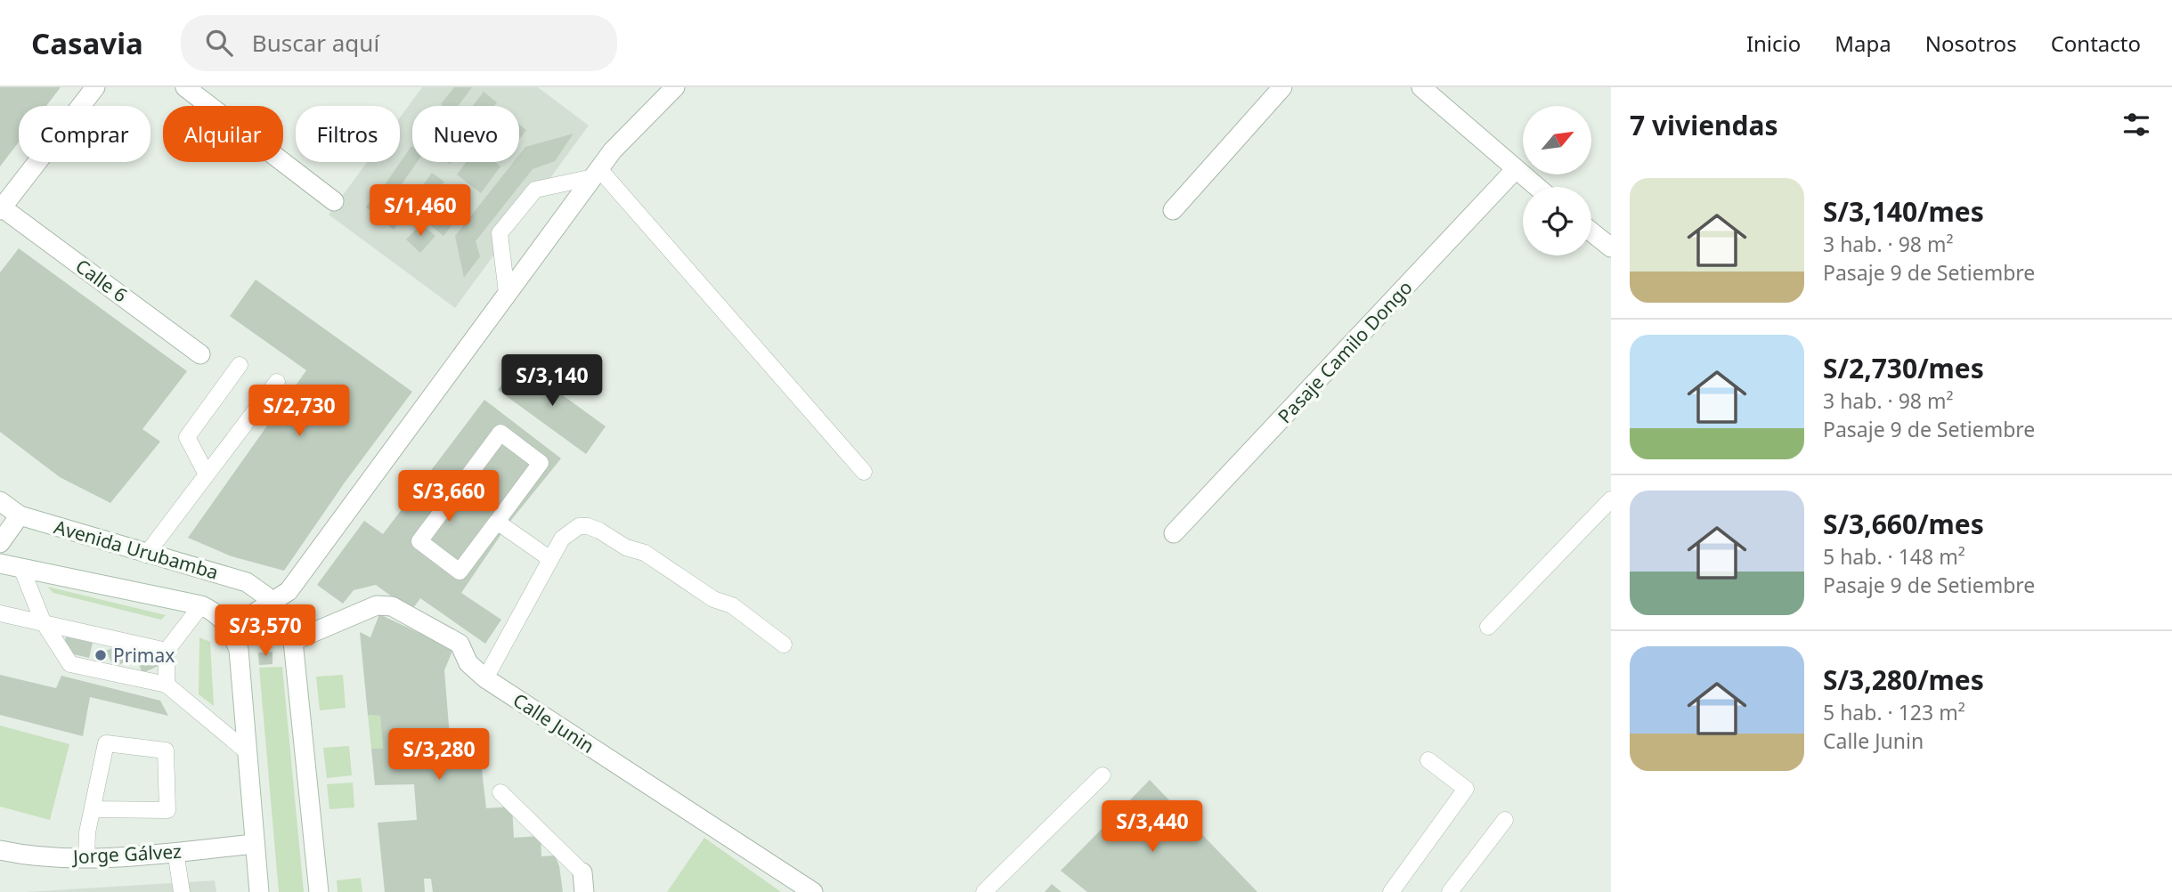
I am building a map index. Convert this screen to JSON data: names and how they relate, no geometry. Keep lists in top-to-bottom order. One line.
{"streets":{"street":["Calle 6","Pasaje Camilo Dongo","Avenida Urubamba","Calle Junin","Jorge Gálvez"]},"places":["Primax"],"north":"top right","page":{"header":"Casavia","search":"Buscar aquí","nav":["Inicio","Mapa","Nosotros","Contacto"],"heading":"7 viviendas","chip":["Comprar","Alquilar","Filtros","Nuevo"],"list":[{"name":"S/3,140/mes","note":"3 hab. · 98 m² · Pasaje 9 de Setiembre"},{"name":"S/2,730/mes","note":"3 hab. · 98 m² · Pasaje 9 de Setiembre"},{"name":"S/3,660/mes","note":"5 hab. · 148 m² · Pasaje 9 de Setiembre"},{"name":"S/3,280/mes","note":"5 hab. · 123 m² · Calle Junin"}],"price":["S/1,460","S/3,140","S/2,730","S/3,660","S/3,570","S/3,280","S/3,440"]}}
